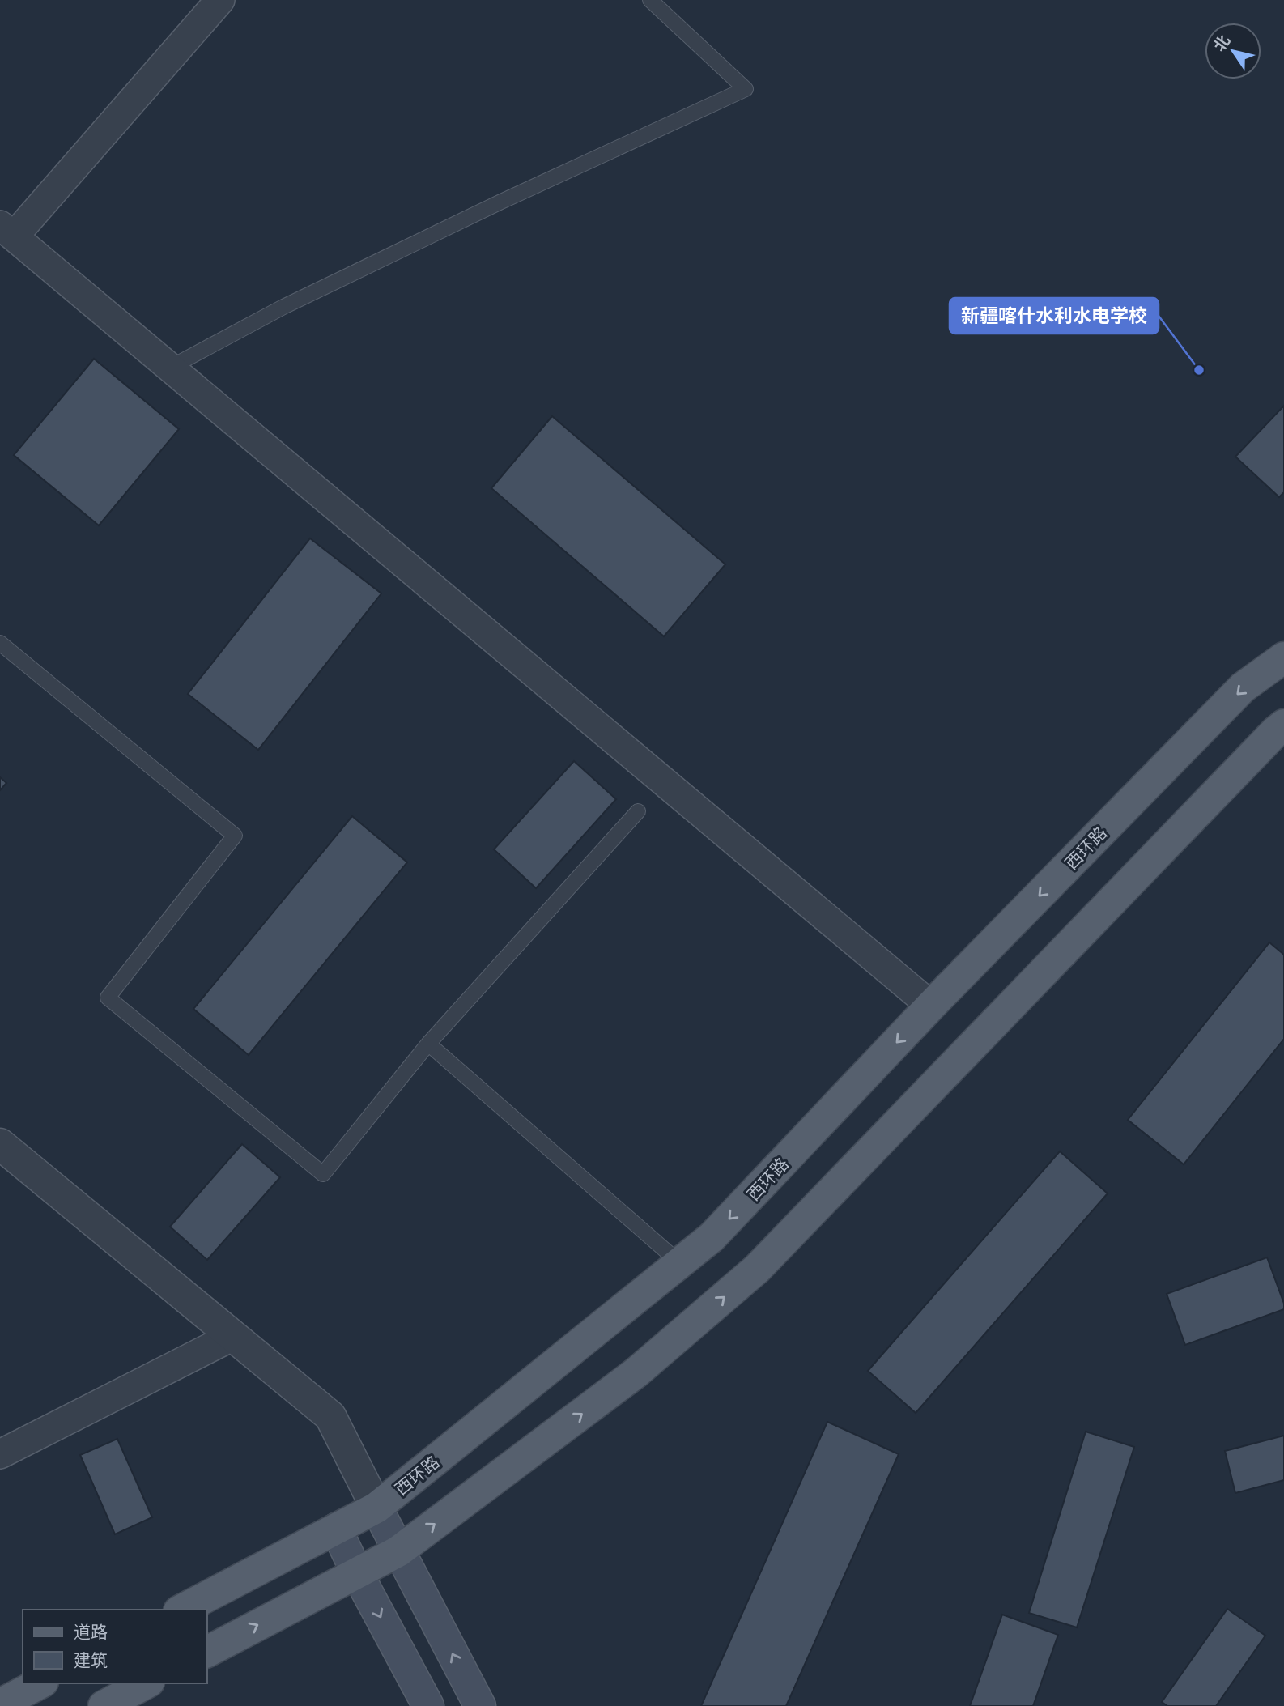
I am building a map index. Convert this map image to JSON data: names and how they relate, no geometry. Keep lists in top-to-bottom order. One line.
{"streets":{"main road":["西环路"]},"places":["新疆喀什水利水电学校"],"legend":["道路","建筑"],"north":"top left"}
